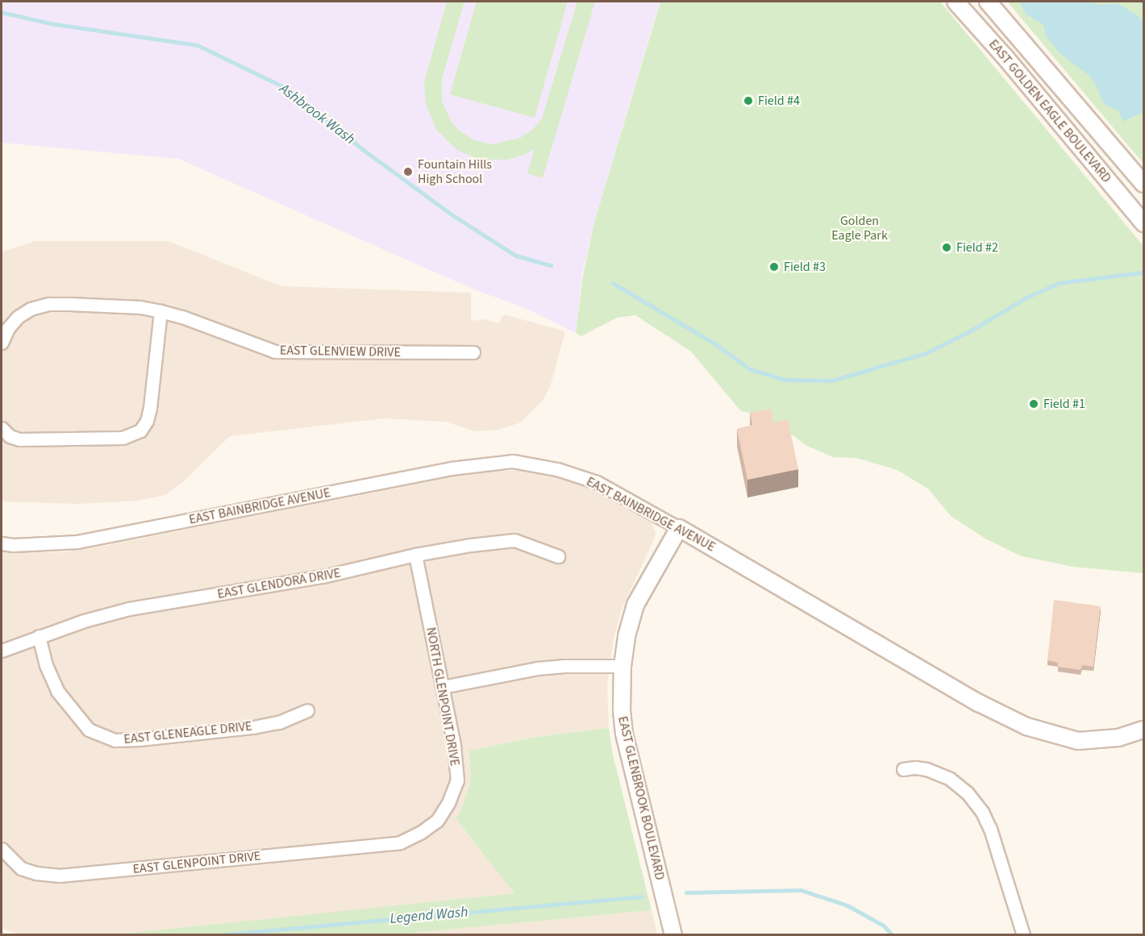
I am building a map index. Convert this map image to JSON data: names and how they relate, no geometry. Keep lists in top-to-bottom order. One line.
{"streets":{"street":["EAST GOLDEN EAGLE BOULEVARD","EAST GLENVIEW DRIVE","EAST BAINBRIDGE AVENUE","EAST GLENDORA DRIVE","NORTH GLENPOINT DRIVE","EAST GLENEAGLE DRIVE","EAST GLENBROOK BOULEVARD","EAST GLENPOINT DRIVE"]},"crossings":[["EAST BAINBRIDGE AVENUE","EAST GLENBROOK BOULEVARD"],["EAST GLENDORA DRIVE","NORTH GLENPOINT DRIVE"],["EAST GLENDORA DRIVE","EAST GLENEAGLE DRIVE"],["NORTH GLENPOINT DRIVE","EAST GLENPOINT DRIVE"]],"water":["Ashbrook Wash","Legend Wash"],"parks":["Golden Eagle Park"],"places":["Field #4","Fountain Hills High School","Field #2","Field #3","Field #1"]}
